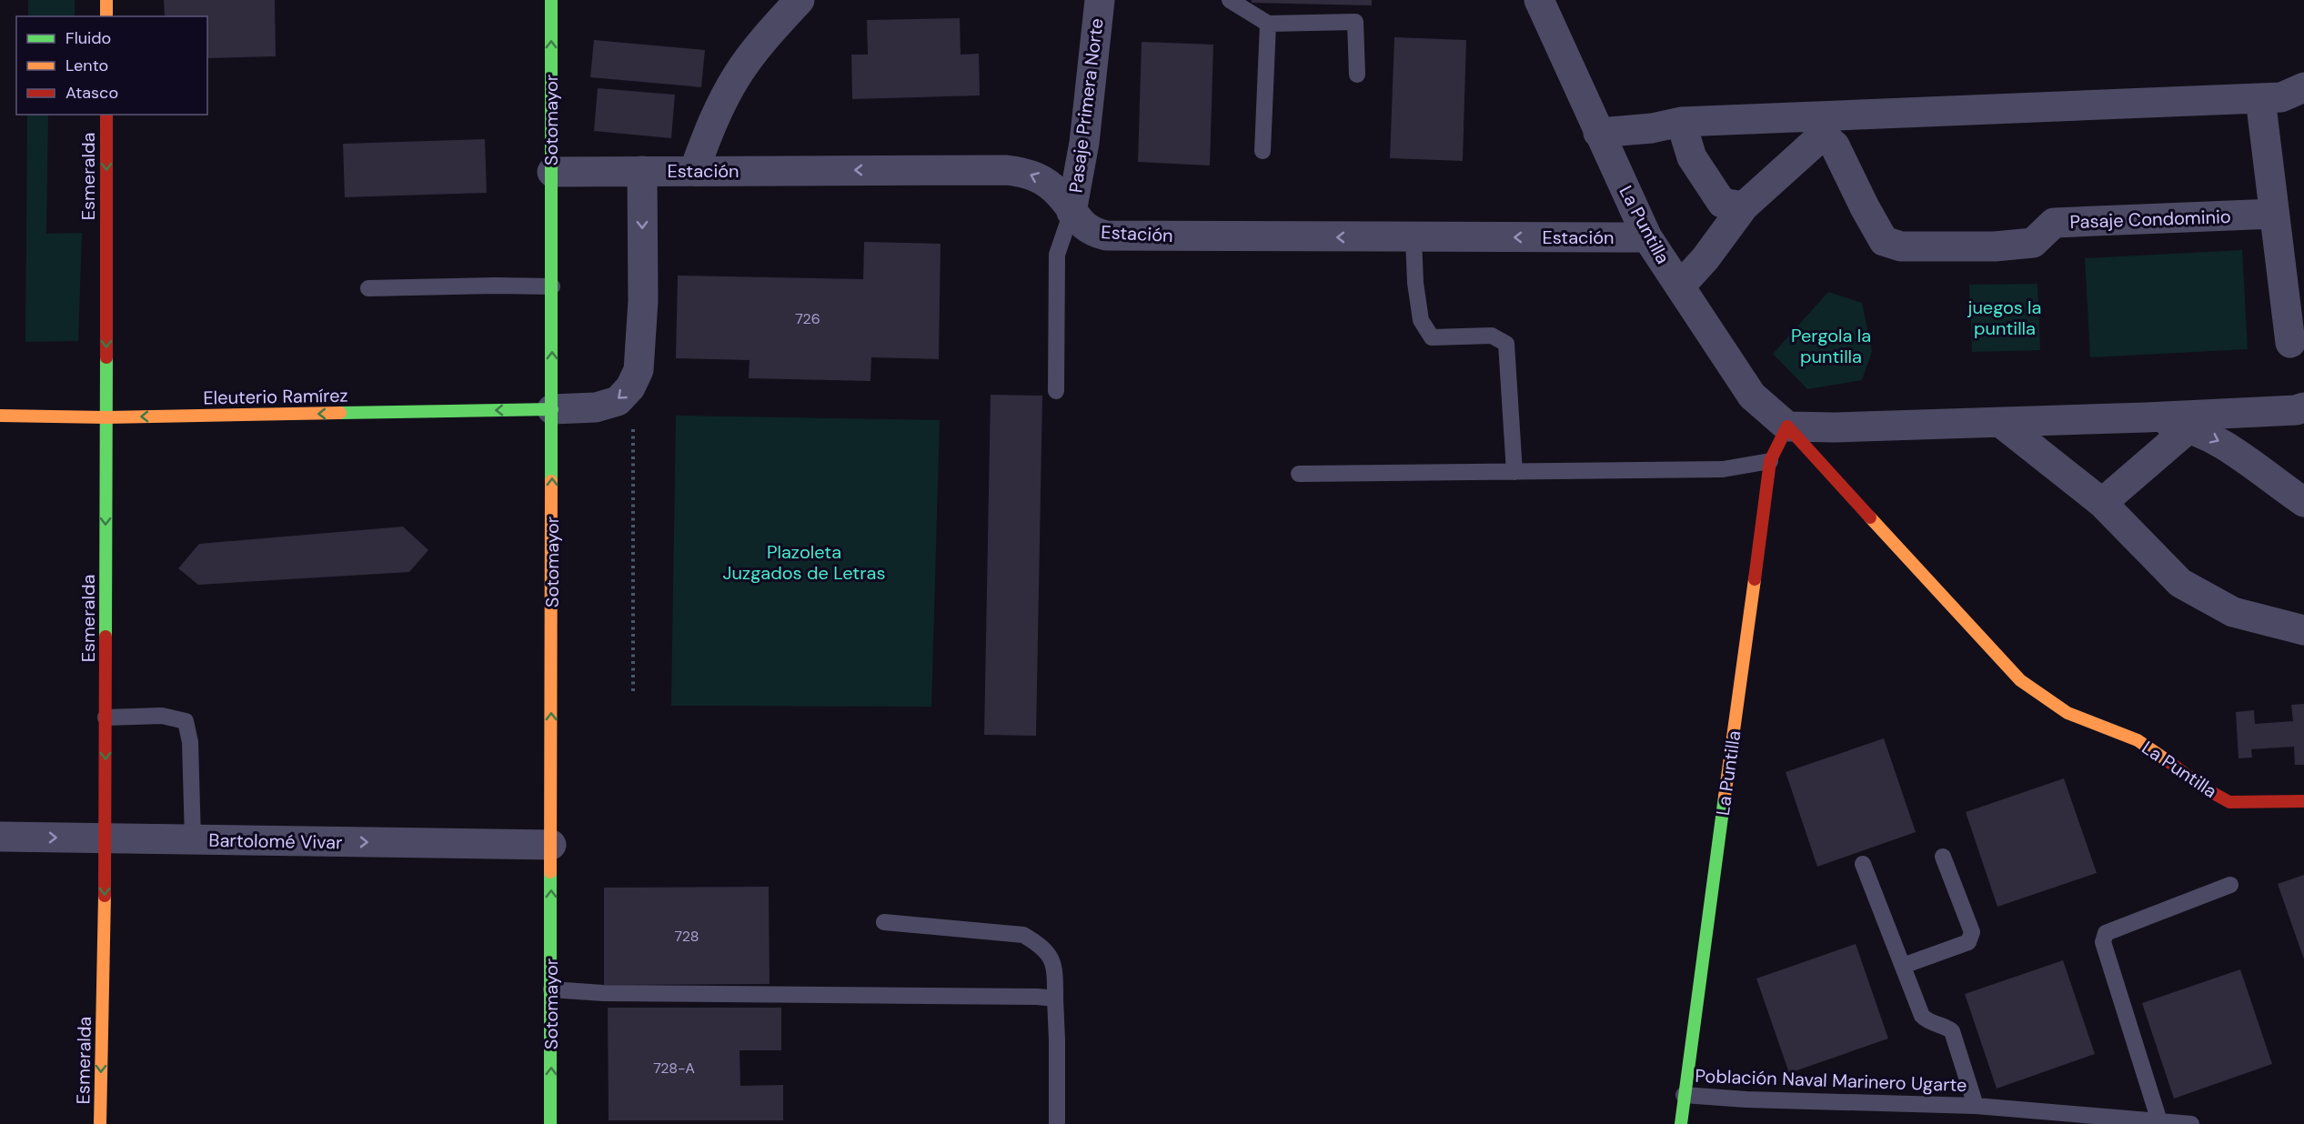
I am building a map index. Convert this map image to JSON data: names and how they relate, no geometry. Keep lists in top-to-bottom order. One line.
{"streets":{"main road":["Sotomayor","Esmeralda","La Puntilla","Eleuterio Ramírez"],"street":["Pasaje Primera Norte","Estación","Pasaje Condominio","Bartolomé Vivar"],"lane":["Población Naval Marinero Ugarte"]},"crossings":[["Pasaje Primera Norte","Estación"],["Sotomayor","Estación"],["Sotomayor","Eleuterio Ramírez"],["Sotomayor","Bartolomé Vivar"],["Estación","La Puntilla"],["Esmeralda","Eleuterio Ramírez"],["Esmeralda","Bartolomé Vivar"],["La Puntilla","Población Naval Marinero Ugarte"]],"one_way":["Sotomayor","Estación","Esmeralda","Eleuterio Ramírez","Bartolomé Vivar"],"parks":["juegos la puntilla","Pergola la puntilla","Plazoleta Juzgados de Letras"],"house_numbers":["726","728","728-A"],"legend":["Fluido","Lento","Atasco"]}
